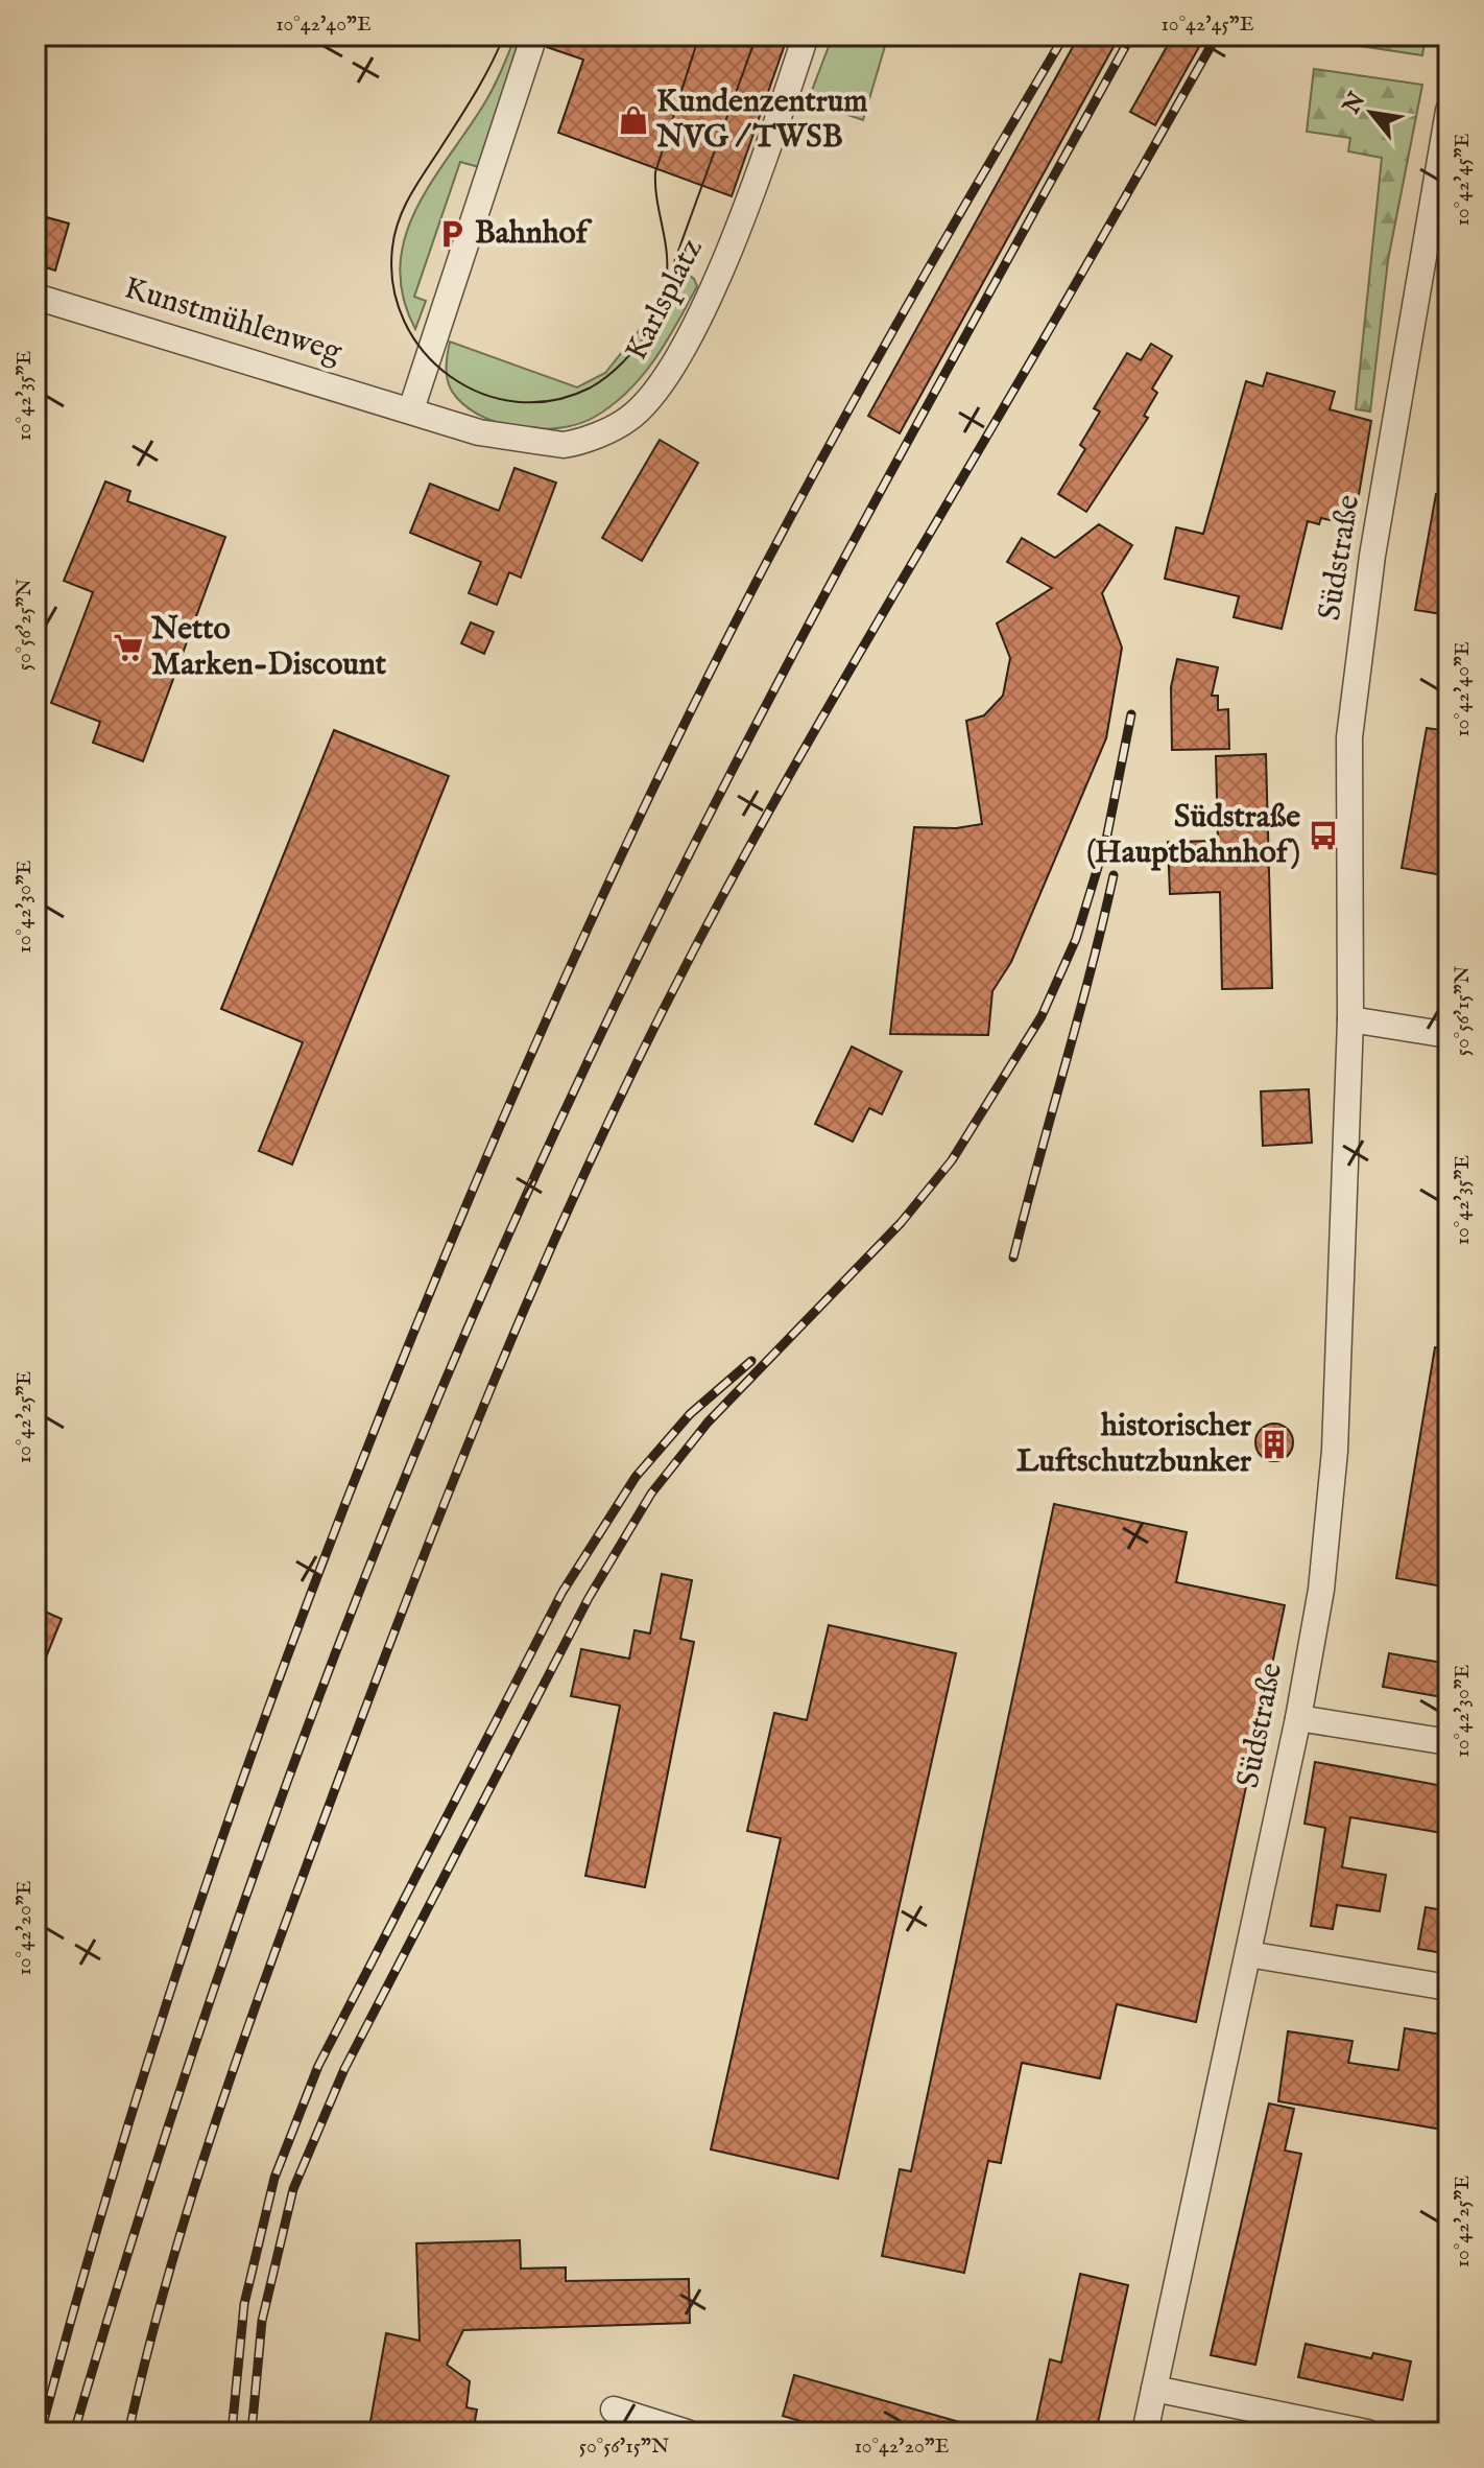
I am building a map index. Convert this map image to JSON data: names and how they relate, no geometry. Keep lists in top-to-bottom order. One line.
{"streets":{"street":["Karlsplatz","Kunstmühlenweg","Südstraße"]},"crossings":[["Karlsplatz","Kunstmühlenweg"]],"places":{"shop":["Kundenzentrum NVG / TWSB"],"parking":["Bahnhof"],"supermarket":["Netto Marken-Discount"],"bus stop":["Südstraße (Hauptbahnhof)"],"building":["historischer Luftschutzbunker"]},"north":"top left","coordinates":["10°42'40\"E","10°42'45\"E","10°42'35\"E","50°56'25\"N","10°42'30\"E","50°56'15\"N","10°42'25\"E","10°42'20\"E"]}
